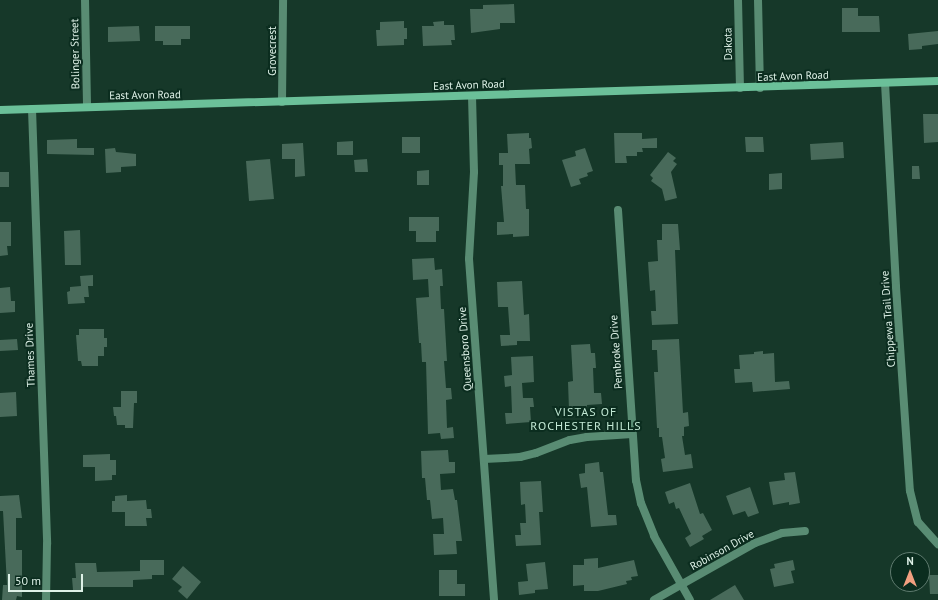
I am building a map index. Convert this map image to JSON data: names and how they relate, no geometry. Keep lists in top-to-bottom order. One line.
{"streets":{"main road":["East Avon Road"],"street":["Dakota","Grovecrest","Bolinger Street","Chippewa Trail Drive","Queensboro Drive","Pembroke Drive","Thames Drive","Robinson Drive"]},"crossings":[["Dakota","East Avon Road"],["Grovecrest","East Avon Road"],["Bolinger Street","East Avon Road"],["East Avon Road","Chippewa Trail Drive"],["East Avon Road","Queensboro Drive"],["East Avon Road","Thames Drive"],["Pembroke Drive","Robinson Drive"]],"districts":["VISTAS OF ROCHESTER HILLS"],"scale_bar":"50 m","north":"top"}
